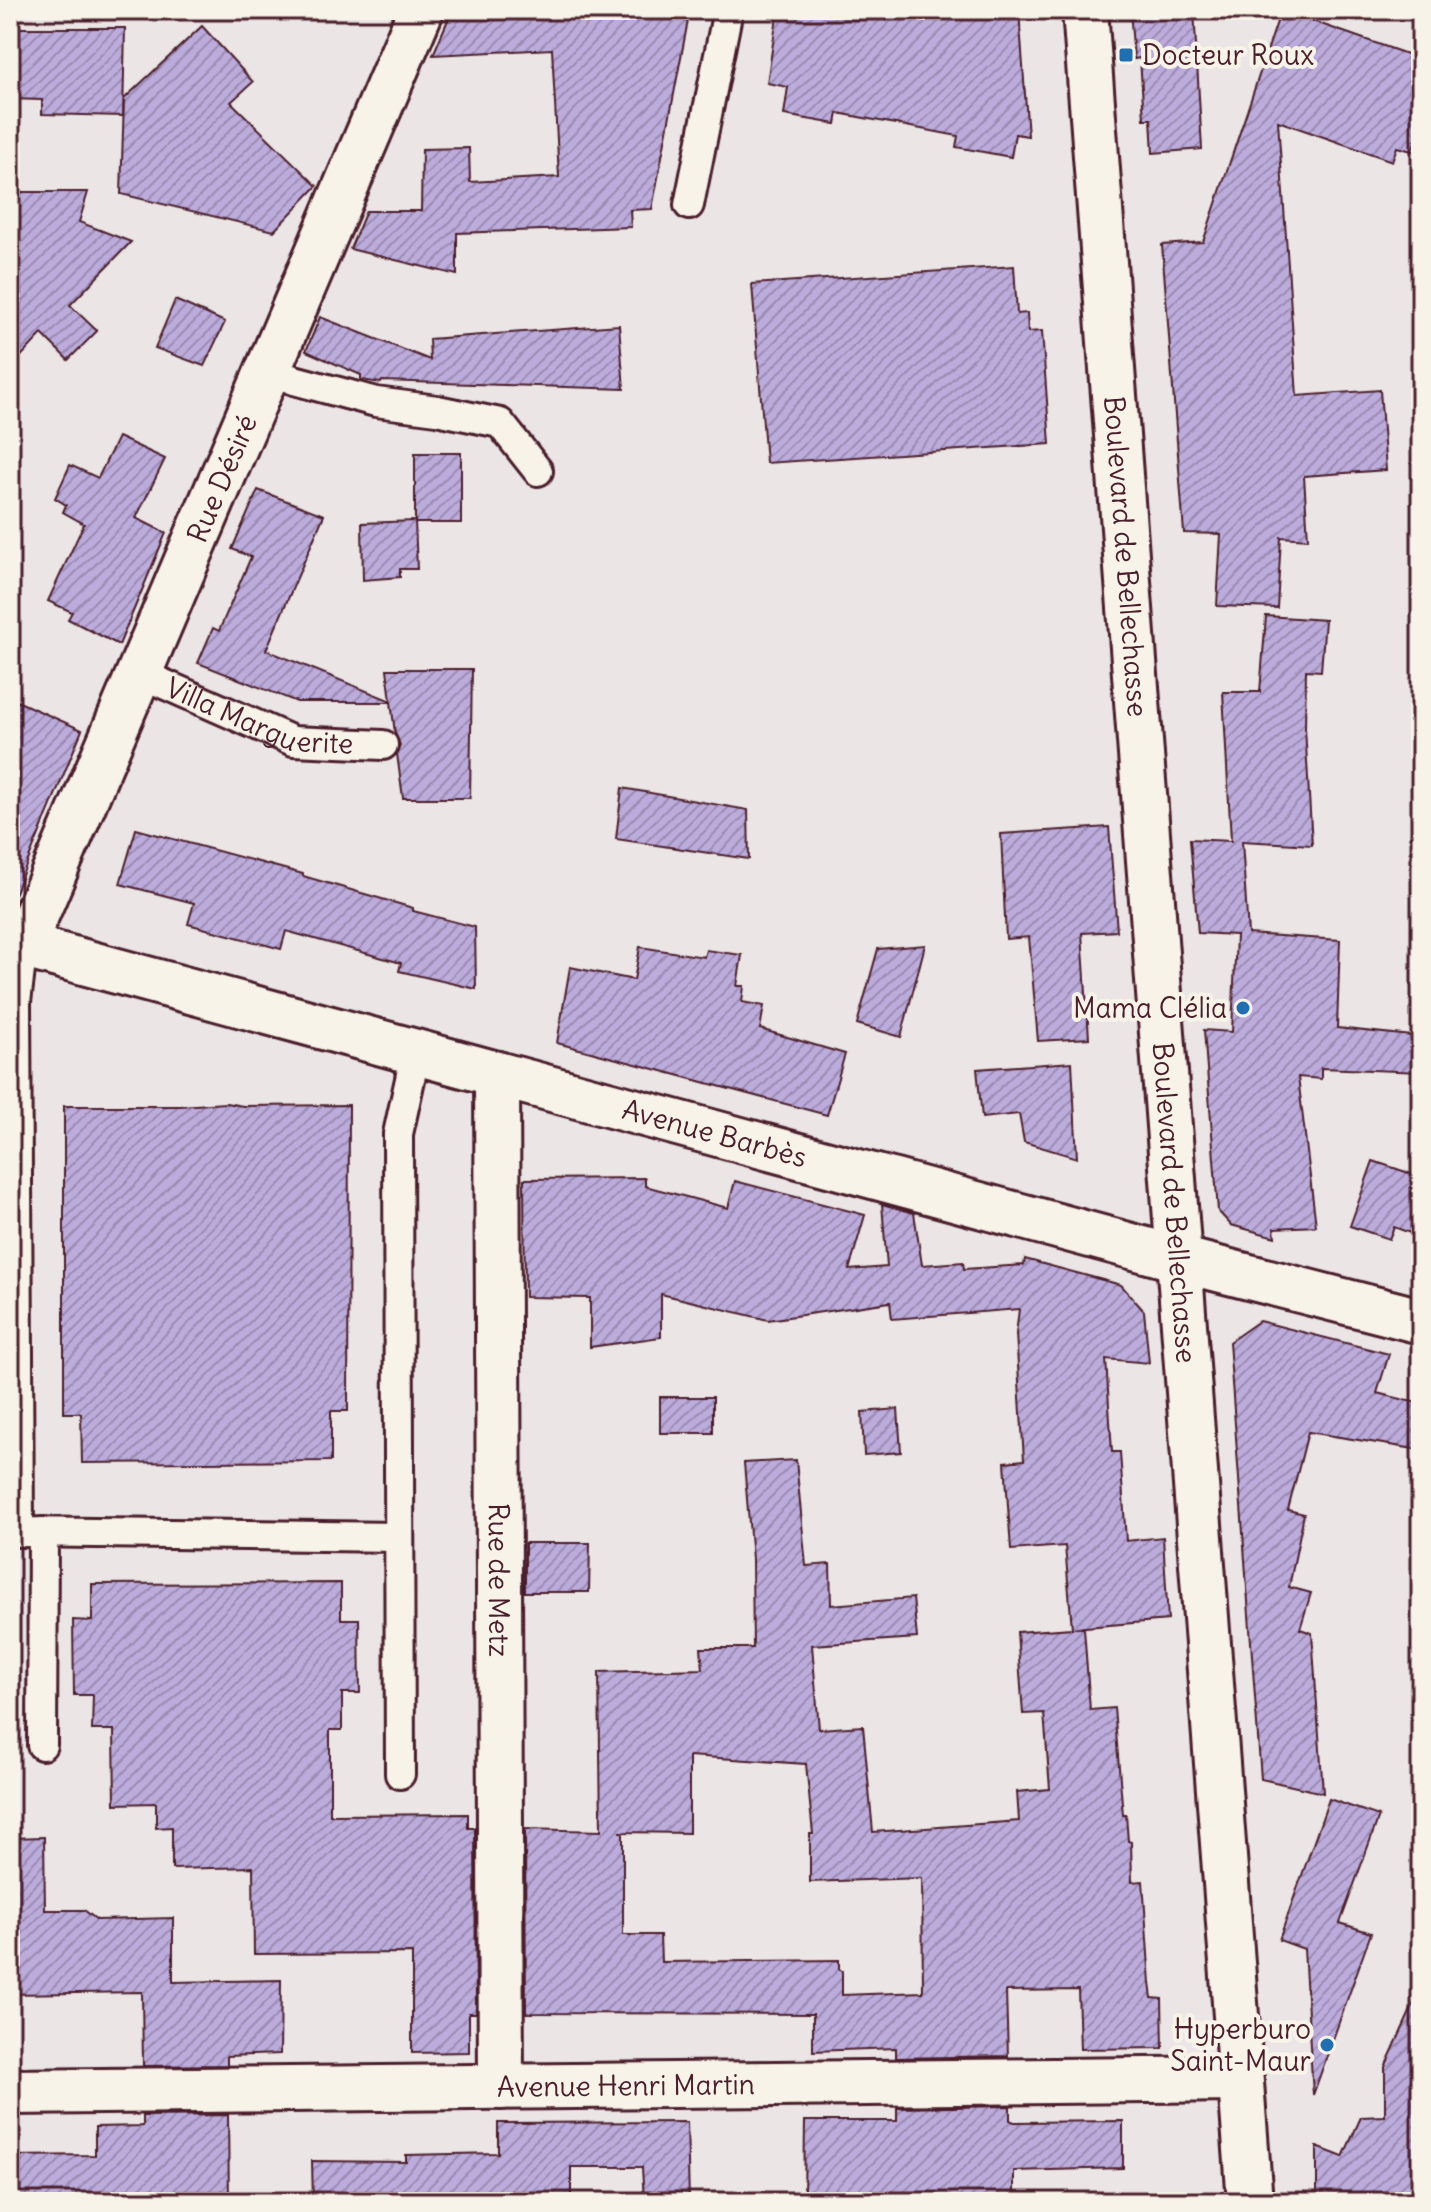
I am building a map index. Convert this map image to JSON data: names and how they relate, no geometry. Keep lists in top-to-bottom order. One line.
{"streets":{"street":["Rue Désiré","Boulevard de Bellechasse","Avenue Barbès","Rue de Metz","Avenue Henri Martin"],"lane":["Villa Marguerite"]},"crossings":[["Rue Désiré","Villa Marguerite"],["Rue Désiré","Avenue Barbès"],["Boulevard de Bellechasse","Avenue Barbès"],["Boulevard de Bellechasse","Avenue Henri Martin"],["Avenue Barbès","Rue de Metz"],["Rue de Metz","Avenue Henri Martin"]],"places":{"transit":["Docteur Roux"],"other":["Mama Clélia","Hyperburo Saint-Maur"]}}
